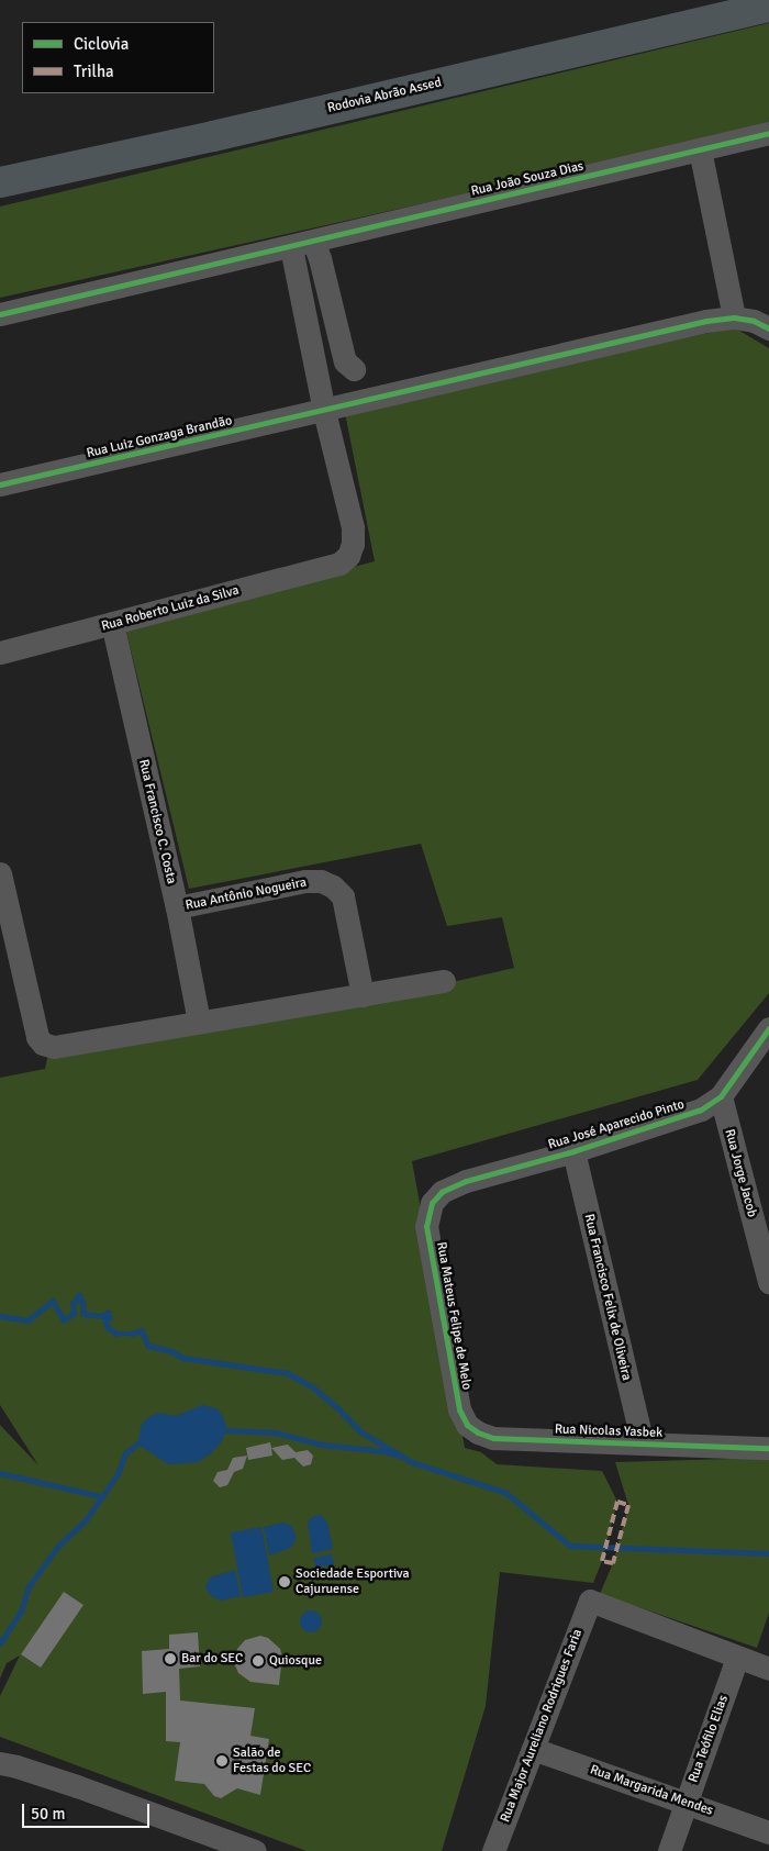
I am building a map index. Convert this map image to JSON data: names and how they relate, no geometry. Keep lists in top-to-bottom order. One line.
{"streets":{"main road":["Rodovia Abrão Assed"],"street":["Rua João Souza Dias","Rua Luiz Gonzaga Brandão","Rua Roberto Luiz da Silva","Rua Francisco C. Costa","Rua Antônio Nogueira","Rua José Aparecido Pinto","Rua Jorge Jacob","Rua Francisco Felix de Oliveira","Rua Mateus Felipe de Melo","Rua Nicolas Yasbek","Rua Major Aureliano Rodrigues Faria","Rua Teófilo Elias","Rua Margarida Mendes"]},"crossings":[["Rua Luiz Gonzaga Brandão","Rua Roberto Luiz da Silva"],["Rua Roberto Luiz da Silva","Rua Francisco C. Costa"],["Rua Francisco C. Costa","Rua Antônio Nogueira"],["Rua José Aparecido Pinto","Rua Jorge Jacob"],["Rua José Aparecido Pinto","Rua Francisco Felix de Oliveira"],["Rua José Aparecido Pinto","Rua Mateus Felipe de Melo"],["Rua Francisco Felix de Oliveira","Rua Nicolas Yasbek"],["Rua Mateus Felipe de Melo","Rua Nicolas Yasbek"],["Rua Major Aureliano Rodrigues Faria","Rua Teófilo Elias"],["Rua Major Aureliano Rodrigues Faria","Rua Margarida Mendes"],["Rua Teófilo Elias","Rua Margarida Mendes"]],"places":["Sociedade Esportiva Cajuruense","Bar do SEC","Quiosque","Salão de Festas do SEC"],"legend":["Ciclovia","Trilha"],"scale_bar":"50 m"}
